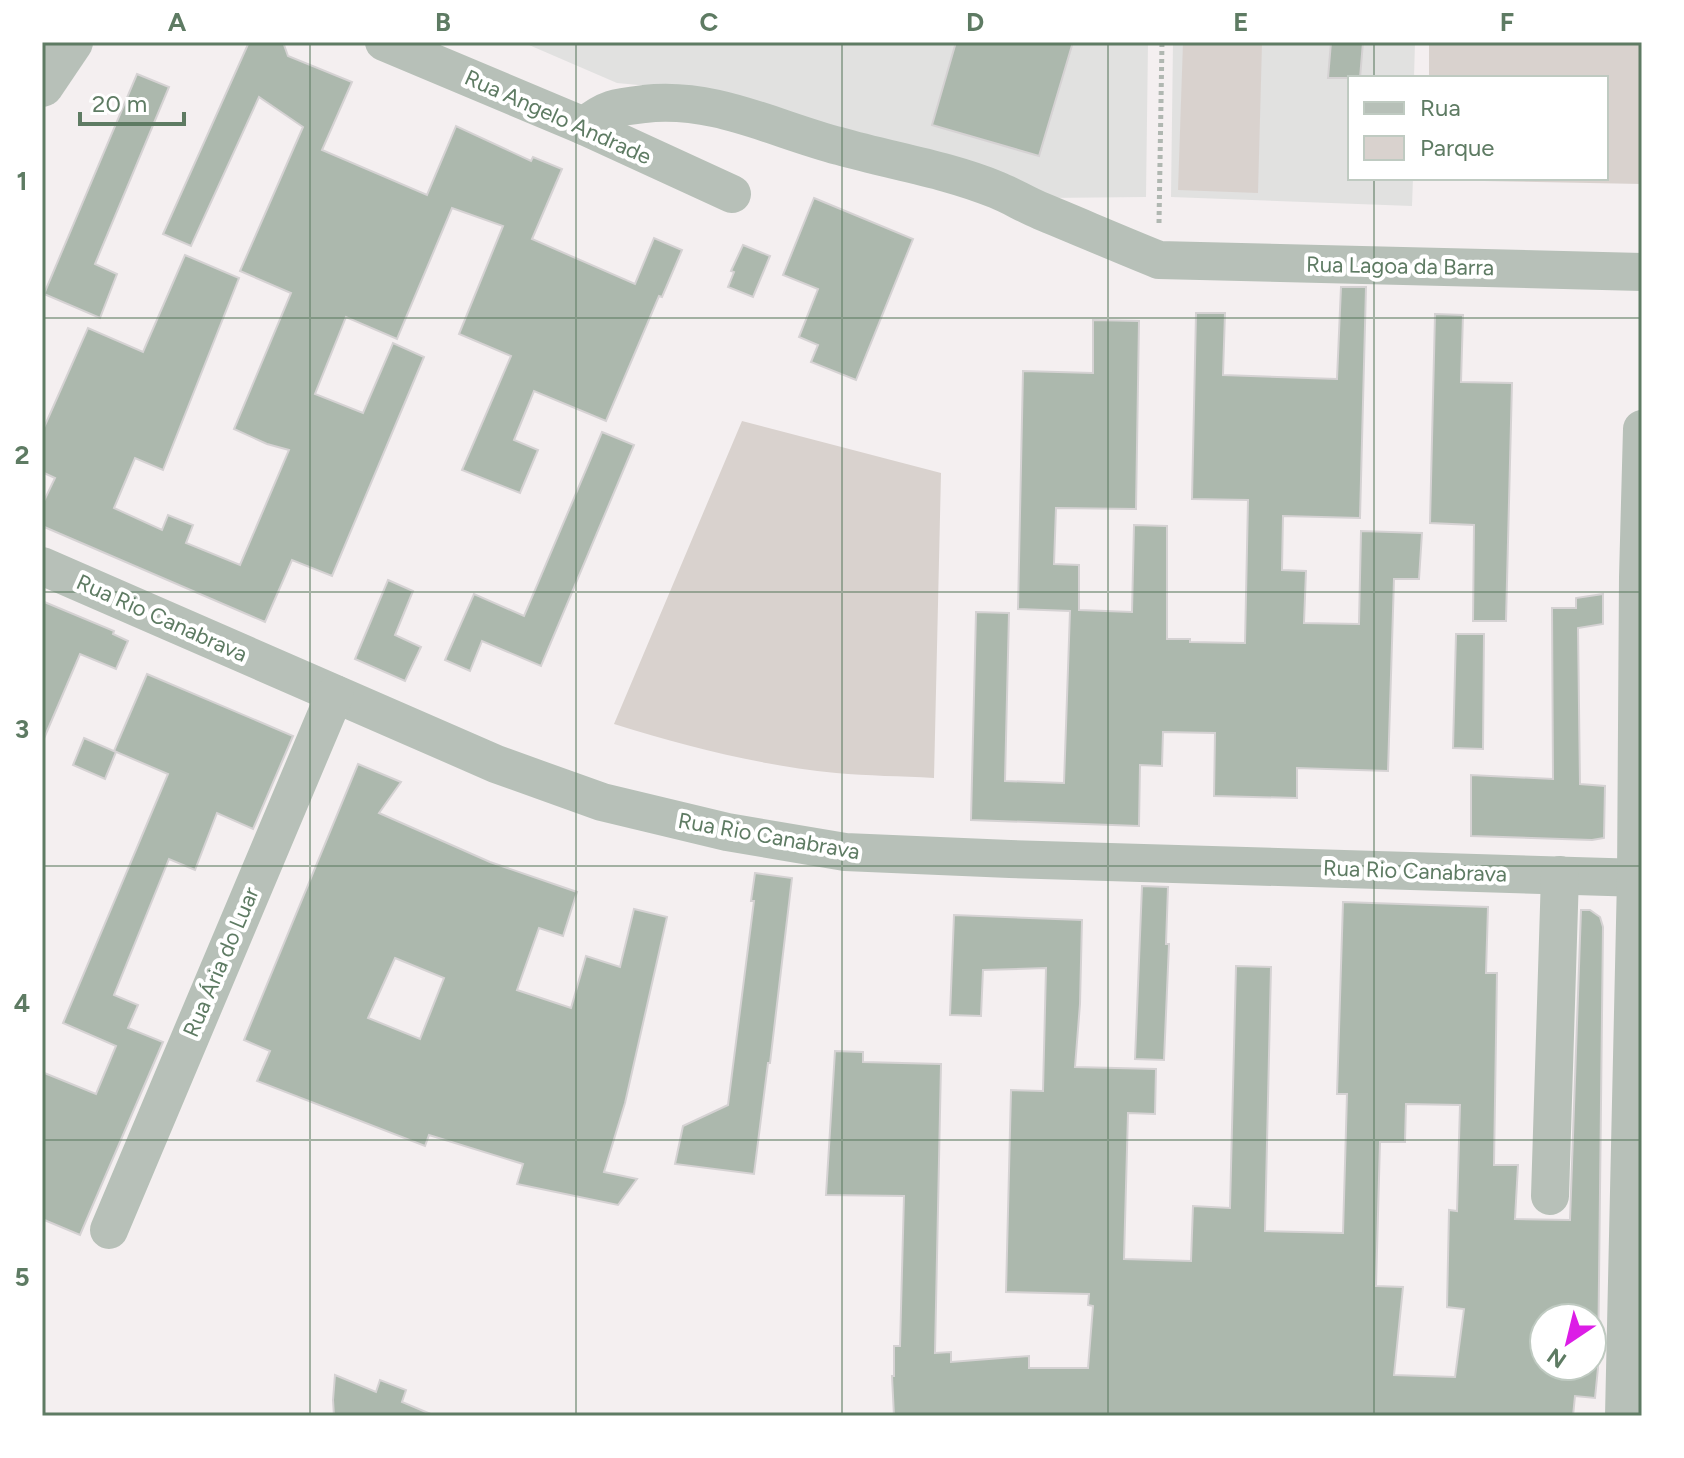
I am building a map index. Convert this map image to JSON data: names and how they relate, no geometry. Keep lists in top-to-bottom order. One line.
{"streets":{"street":["Rua Angelo Andrade","Rua Lagoa da Barra","Rua Rio Canabrava","Rua Ária do Luar"]},"crossings":[["Rua Rio Canabrava","Rua Ária do Luar"]],"legend":["Rua","Parque"],"scale_bar":"20 m","north":"bottom left","grid":{"columns":["A","B","C","D","E","F"],"rows":["1","2","3","4","5"]}}
